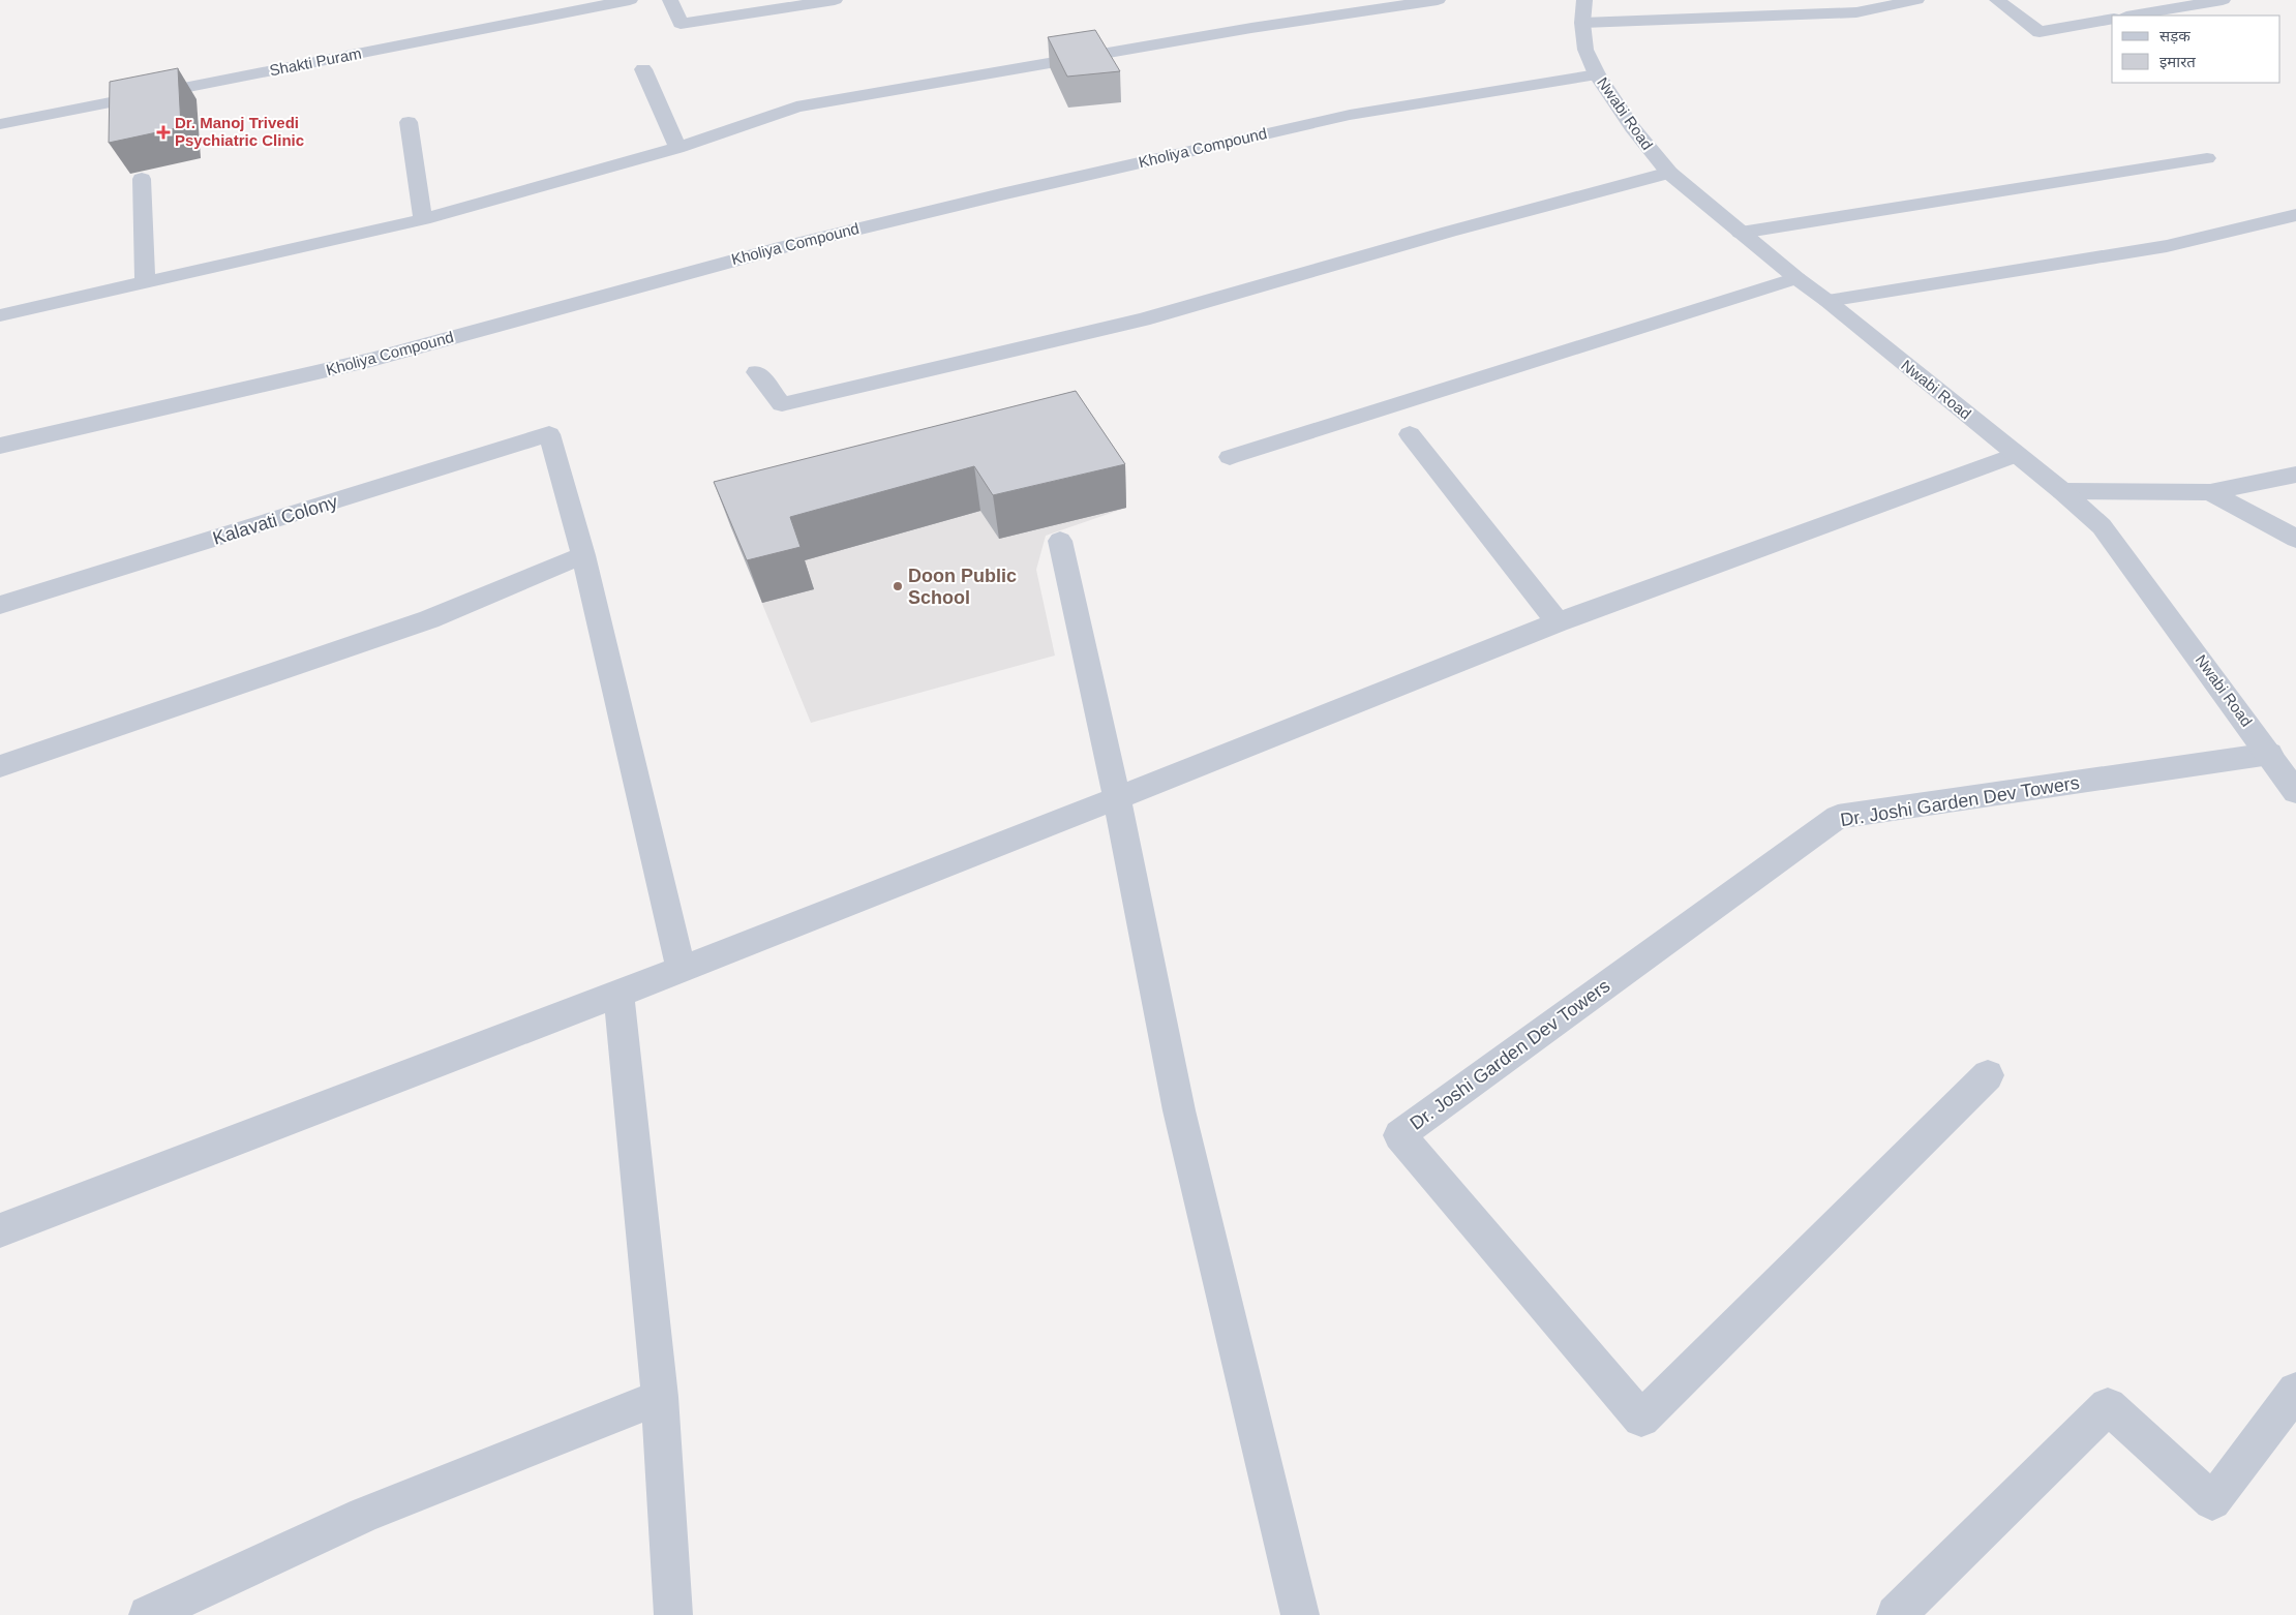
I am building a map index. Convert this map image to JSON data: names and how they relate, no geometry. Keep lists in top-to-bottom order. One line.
{"streets":{"street":["Shakti Puram","Nwabi Road","Kholiya Compound","Kalavati Colony","Dr. Joshi Garden Dev Towers"]},"crossings":[["Nwabi Road","Kholiya Compound"],["Nwabi Road","Dr. Joshi Garden Dev Towers"]],"places":{"health":["Dr. Manoj Trivedi Psychiatric Clinic"],"other":["Doon Public School"]},"legend":["सड़क","इमारत"]}
